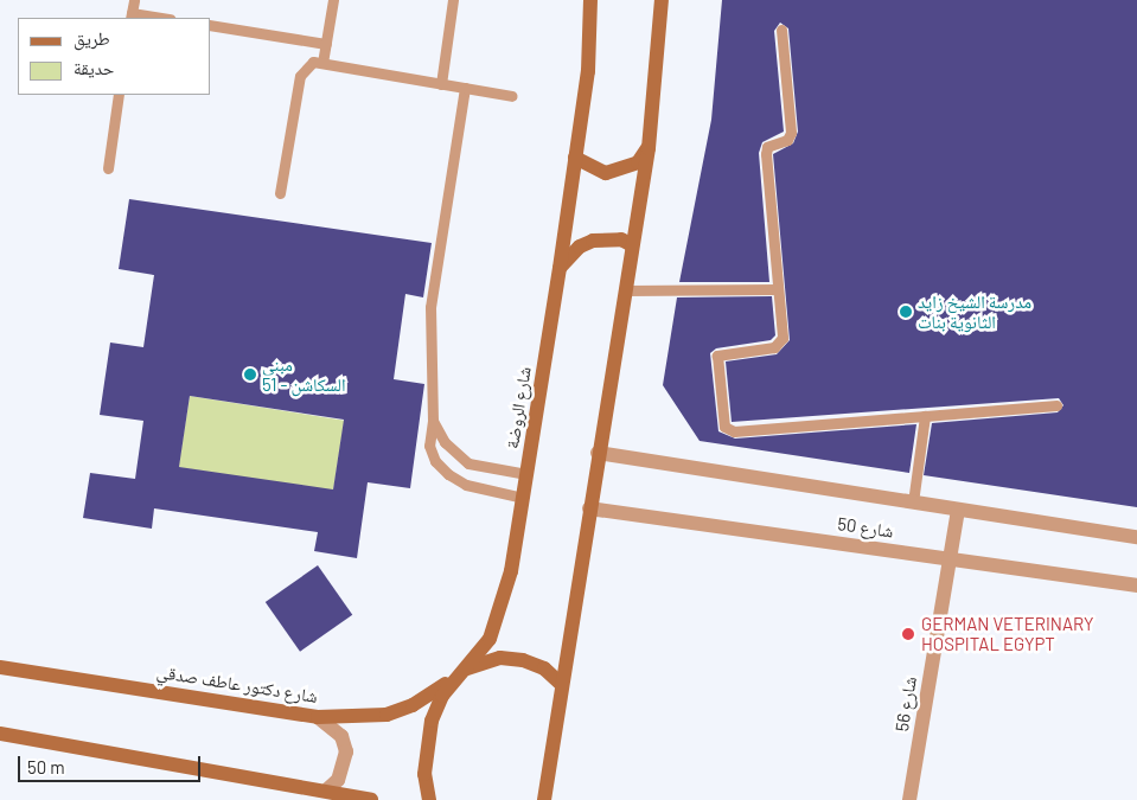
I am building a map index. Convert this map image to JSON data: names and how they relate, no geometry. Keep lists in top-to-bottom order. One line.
{"streets":{"street":["شارع الروضة","شارع 50","شارع دكتور عاطف صدقي","شارع 56"]},"crossings":[["شارع الروضة","شارع دكتور عاطف صدقي"],["شارع 50","شارع 56"]],"places":["مدرسة الشيخ زايد الثانوية بنات","مبنى السكاشن - 51","GERMAN VETERINARY HOSPITAL EGYPT"],"legend":["طريق","حديقة"],"scale_bar":"50 m"}
